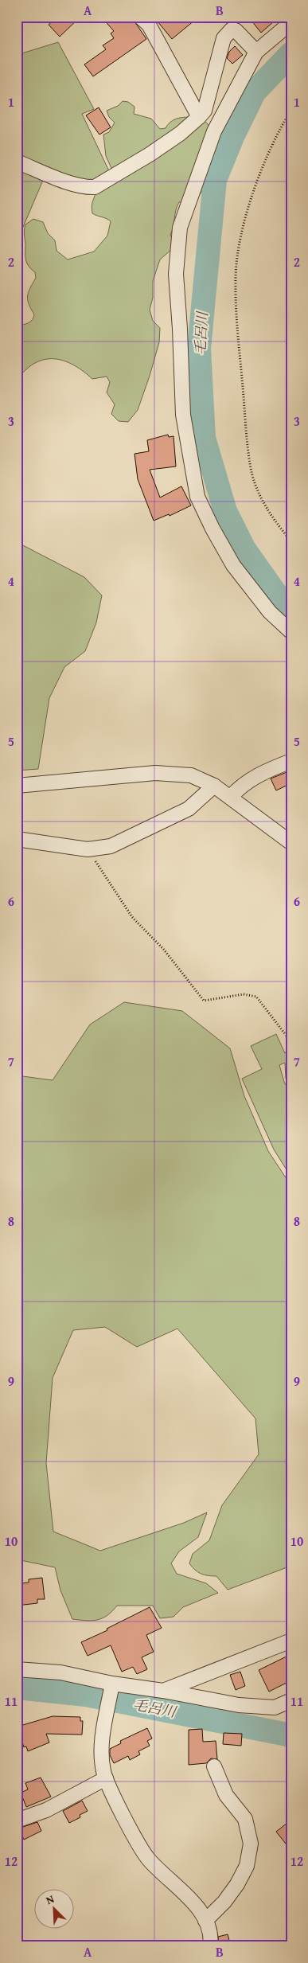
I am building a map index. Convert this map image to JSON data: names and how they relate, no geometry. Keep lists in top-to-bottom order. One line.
{"water":["毛呂川"],"north":"top left","grid":{"columns":["A","B"],"rows":["1","2","3","4","5","6","7","8","9","10","11","12"]}}
